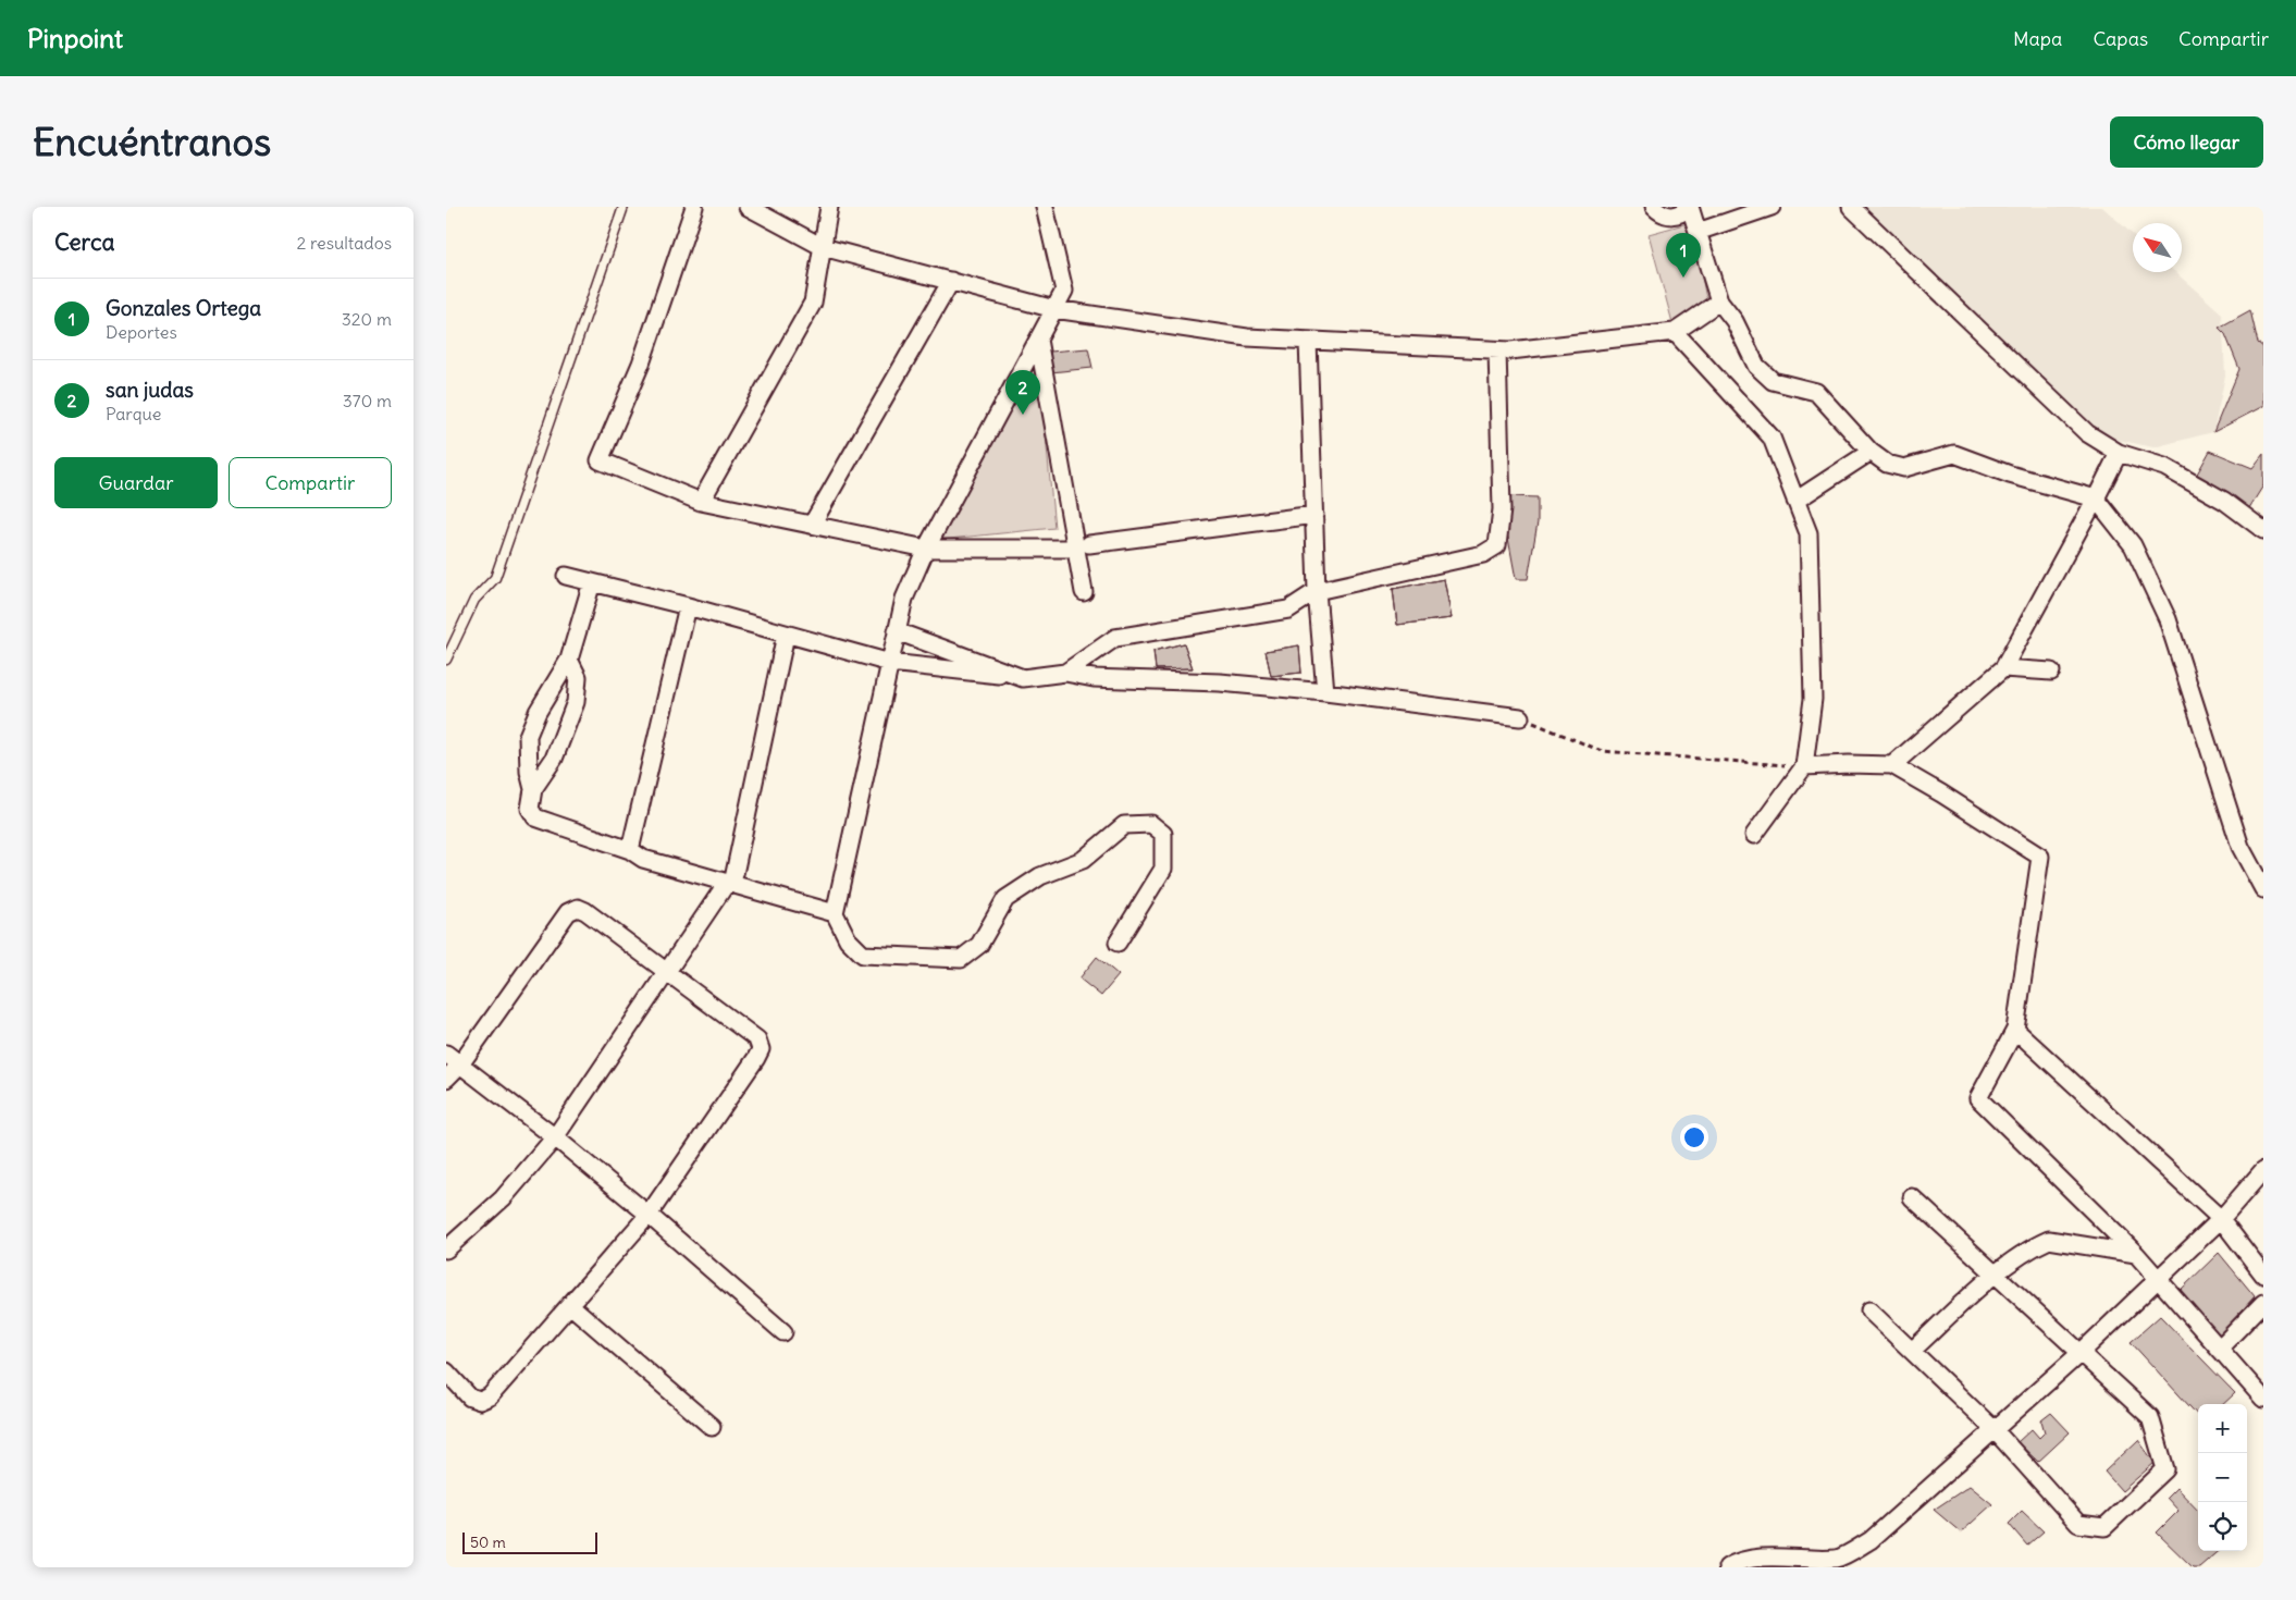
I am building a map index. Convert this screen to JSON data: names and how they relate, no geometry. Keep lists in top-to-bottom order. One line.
{"scale_bar":"50 m","north":"top left","page":{"header":"Pinpoint","nav":["Mapa","Capas","Compartir"],"buttons":["Cómo llegar",["Guardar","Compartir"]],"title":"Encuéntranos","heading":["Cerca","2 resultados"],"pins":["1","2"],"list":[{"mark":"1","name":"Gonzales Ortega","note":"Deportes","value":"320 m"},{"mark":"2","name":"san judas","note":"Parque","value":"370 m"}],"map_buttons":["+","−"],"scale":"50 m"}}
